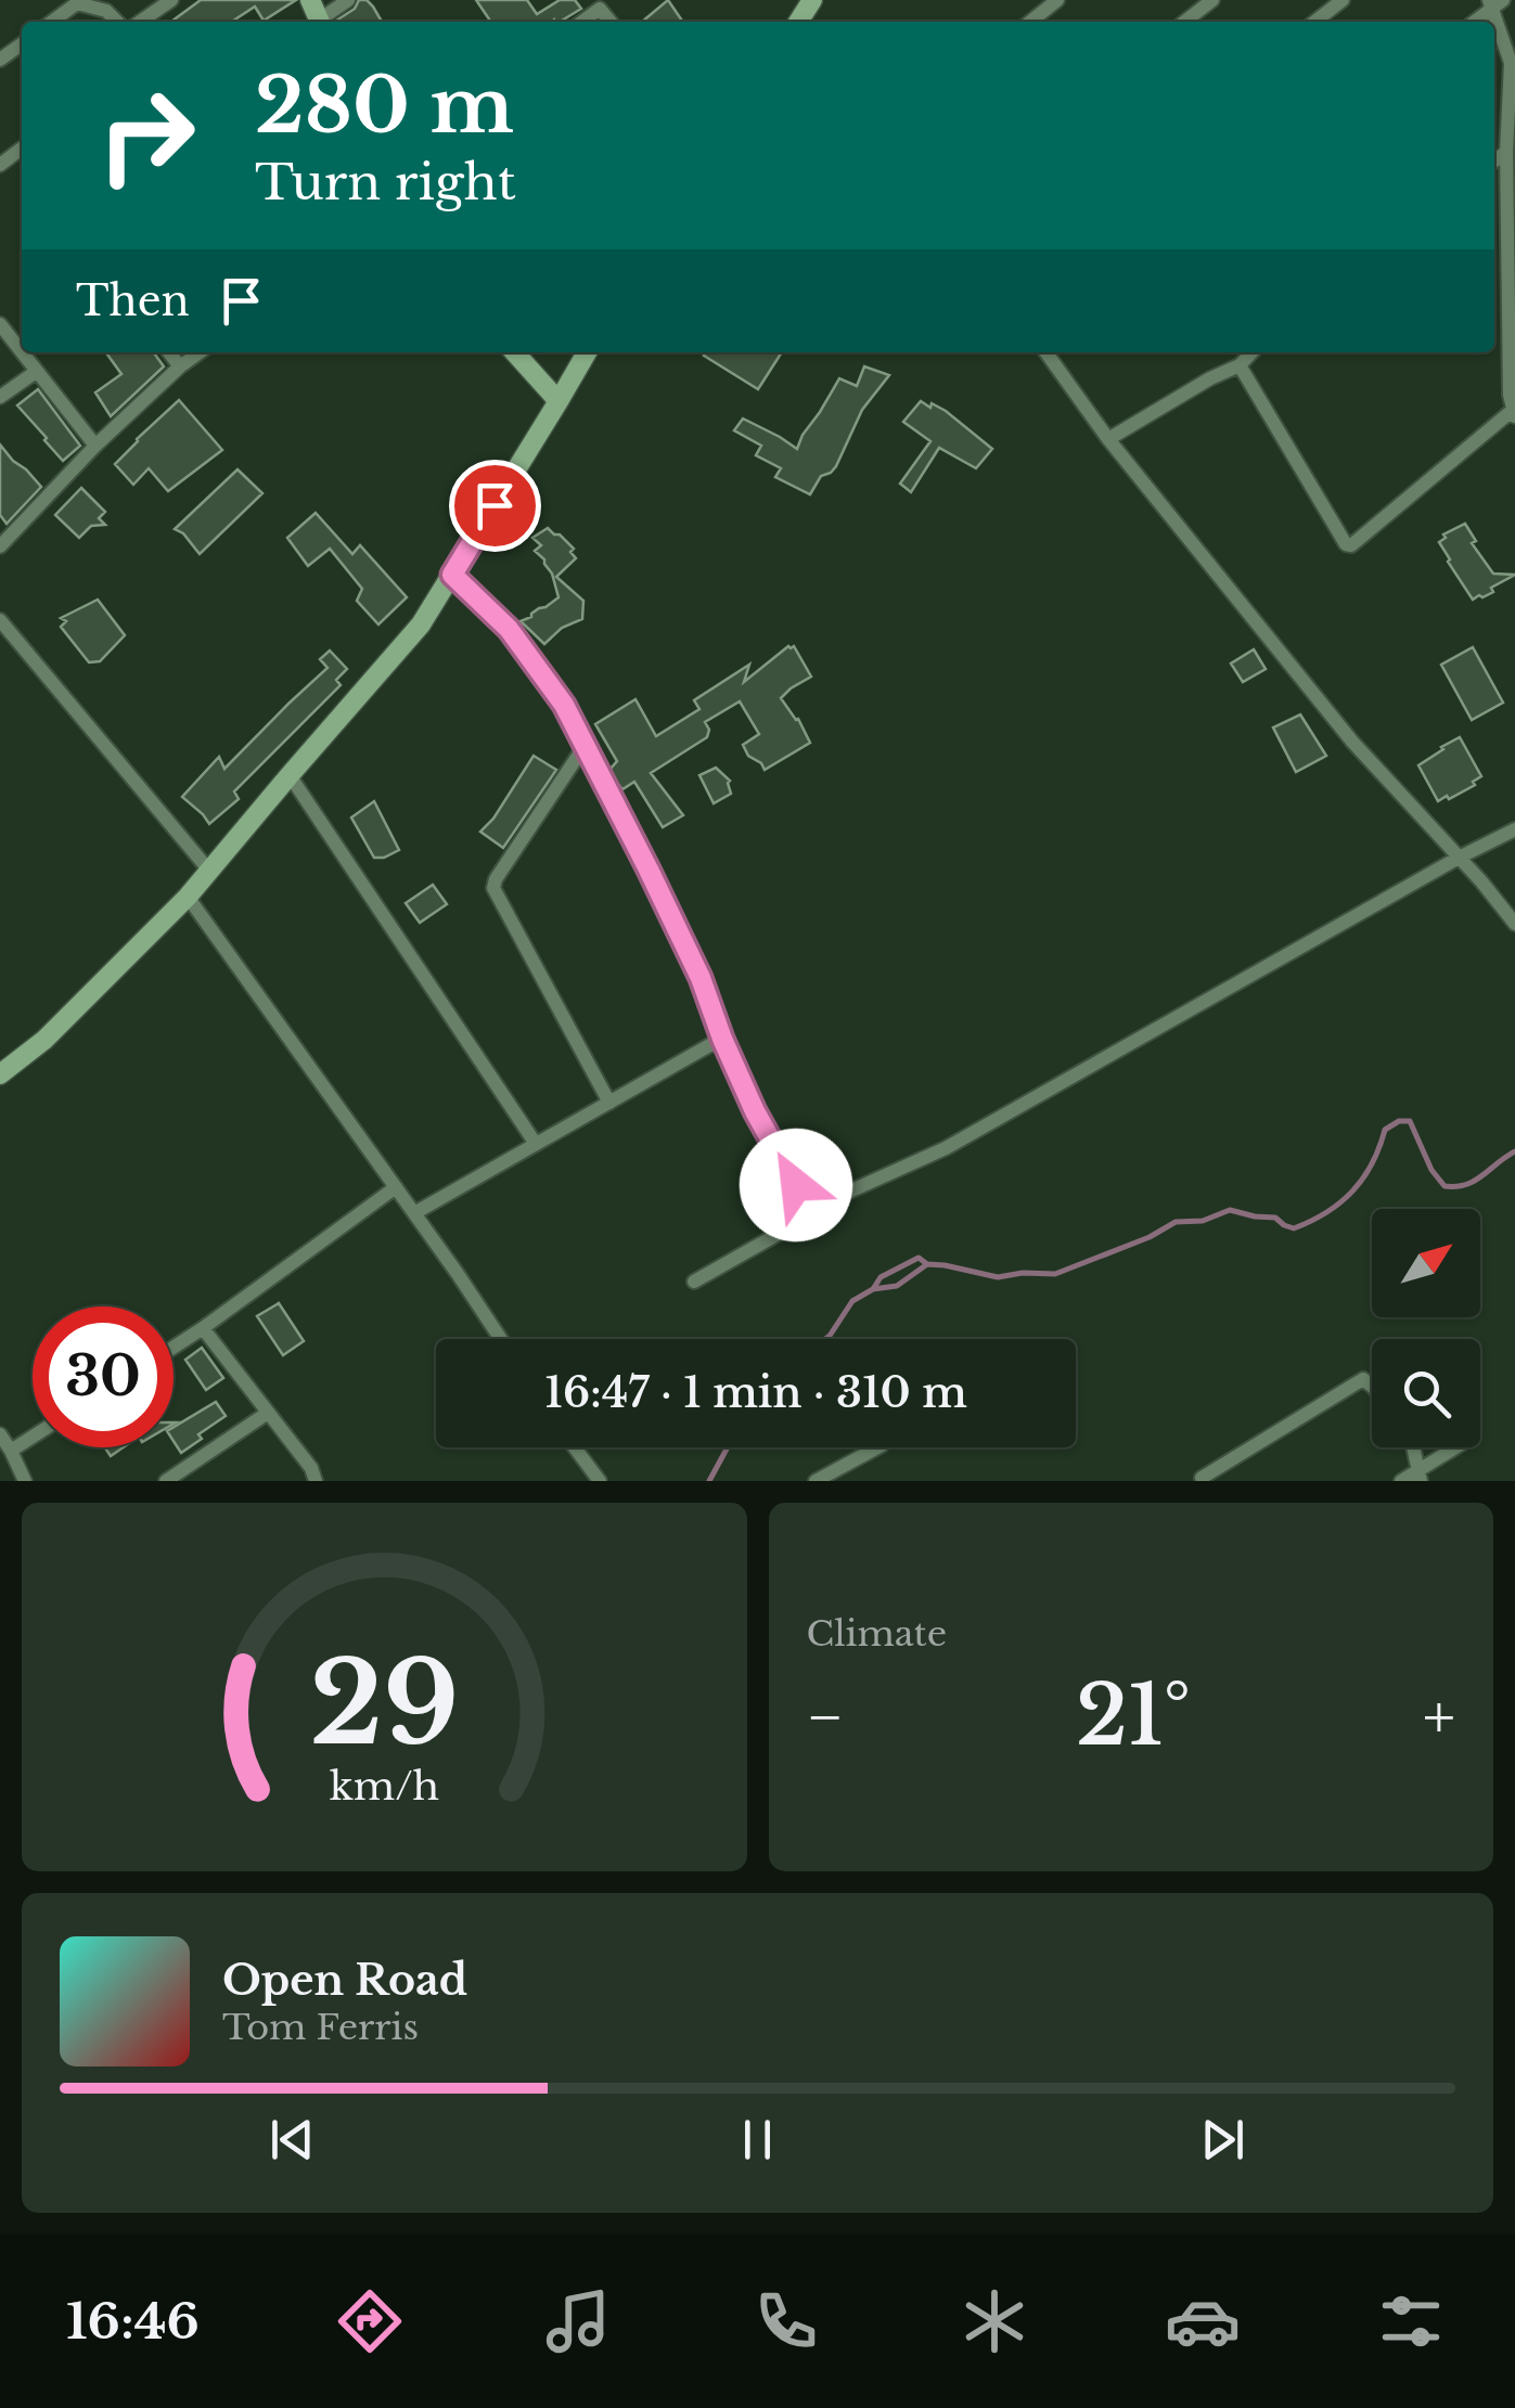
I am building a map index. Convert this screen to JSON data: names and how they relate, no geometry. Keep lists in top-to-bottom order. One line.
{"north":"top right","page":{"turn":["280 m","Turn right"],"then":"Then","limit":"30","trip":"16:47 · 1 min · 310 m","tile":"Climate","heat":["−","21°","+"],"song":["Open Road","Tom Ferris"],"tabs":"16:46","gauge":["29","km/h"]}}
